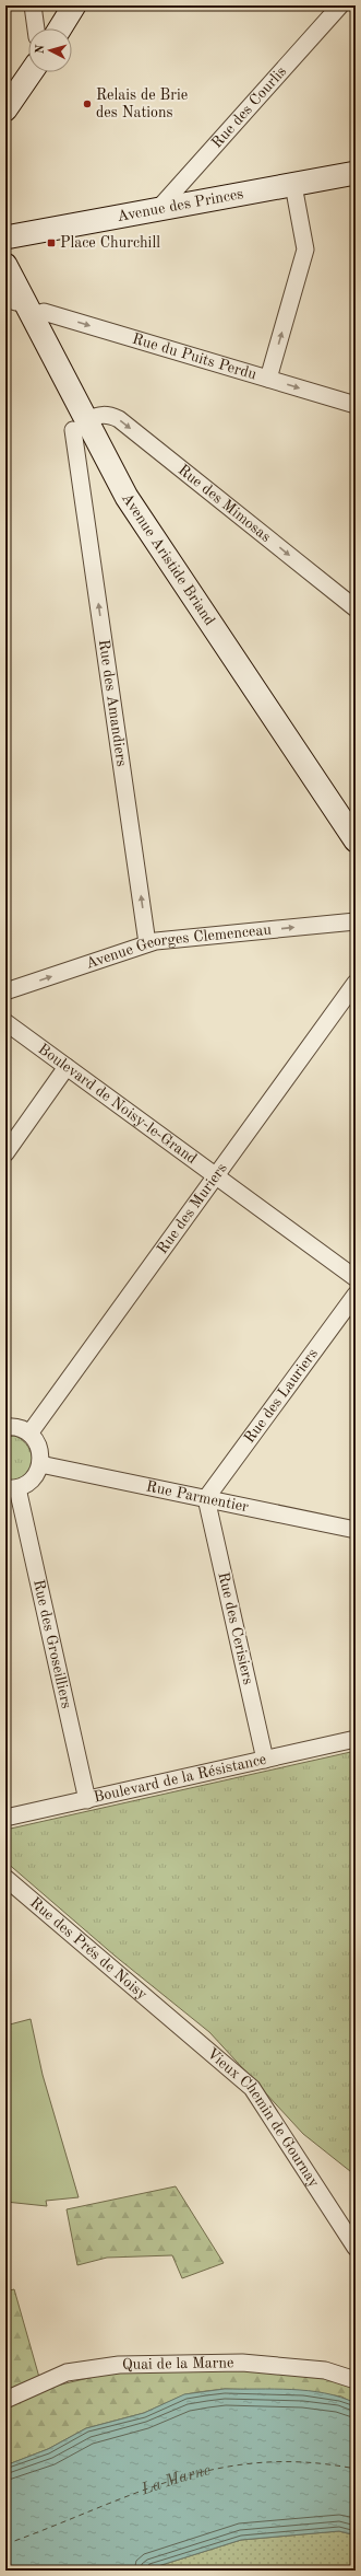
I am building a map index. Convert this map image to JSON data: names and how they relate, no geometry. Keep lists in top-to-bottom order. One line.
{"streets":{"street":["Rue des Courlis","Avenue des Princes","Rue du Puits Perdu","Rue des Mimosas","Avenue Aristide Briand","Rue des Amandiers","Avenue Georges Clemenceau","Boulevard de Noisy-le-Grand","Rue des Muriers","Rue des Lauriers","Rue Parmentier","Rue des Cerisiers","Rue des Groseilliers","Boulevard de la Résistance","Rue des Prés de Noisy","Vieux Chemin de Gournay","Quai de la Marne"]},"crossings":[["Rue des Courlis","Avenue des Princes"],["Rue du Puits Perdu","Avenue Aristide Briand"],["Rue des Mimosas","Avenue Aristide Briand"],["Rue des Mimosas","Rue des Amandiers"],["Avenue Aristide Briand","Rue des Amandiers"],["Rue des Amandiers","Avenue Georges Clemenceau"],["Boulevard de Noisy-le-Grand","Rue des Muriers"],["Rue des Lauriers","Rue Parmentier"],["Rue des Lauriers","Rue des Cerisiers"],["Rue Parmentier","Rue des Cerisiers"],["Rue des Cerisiers","Boulevard de la Résistance"],["Rue des Groseilliers","Boulevard de la Résistance"],["Rue des Prés de Noisy","Vieux Chemin de Gournay"]],"one_way":["Rue du Puits Perdu","Rue des Mimosas","Rue des Amandiers","Avenue Georges Clemenceau"],"water":["La Marne"],"places":{"other":["Relais de Brie des Nations"],"transit":["Place Churchill"]},"north":"left"}
